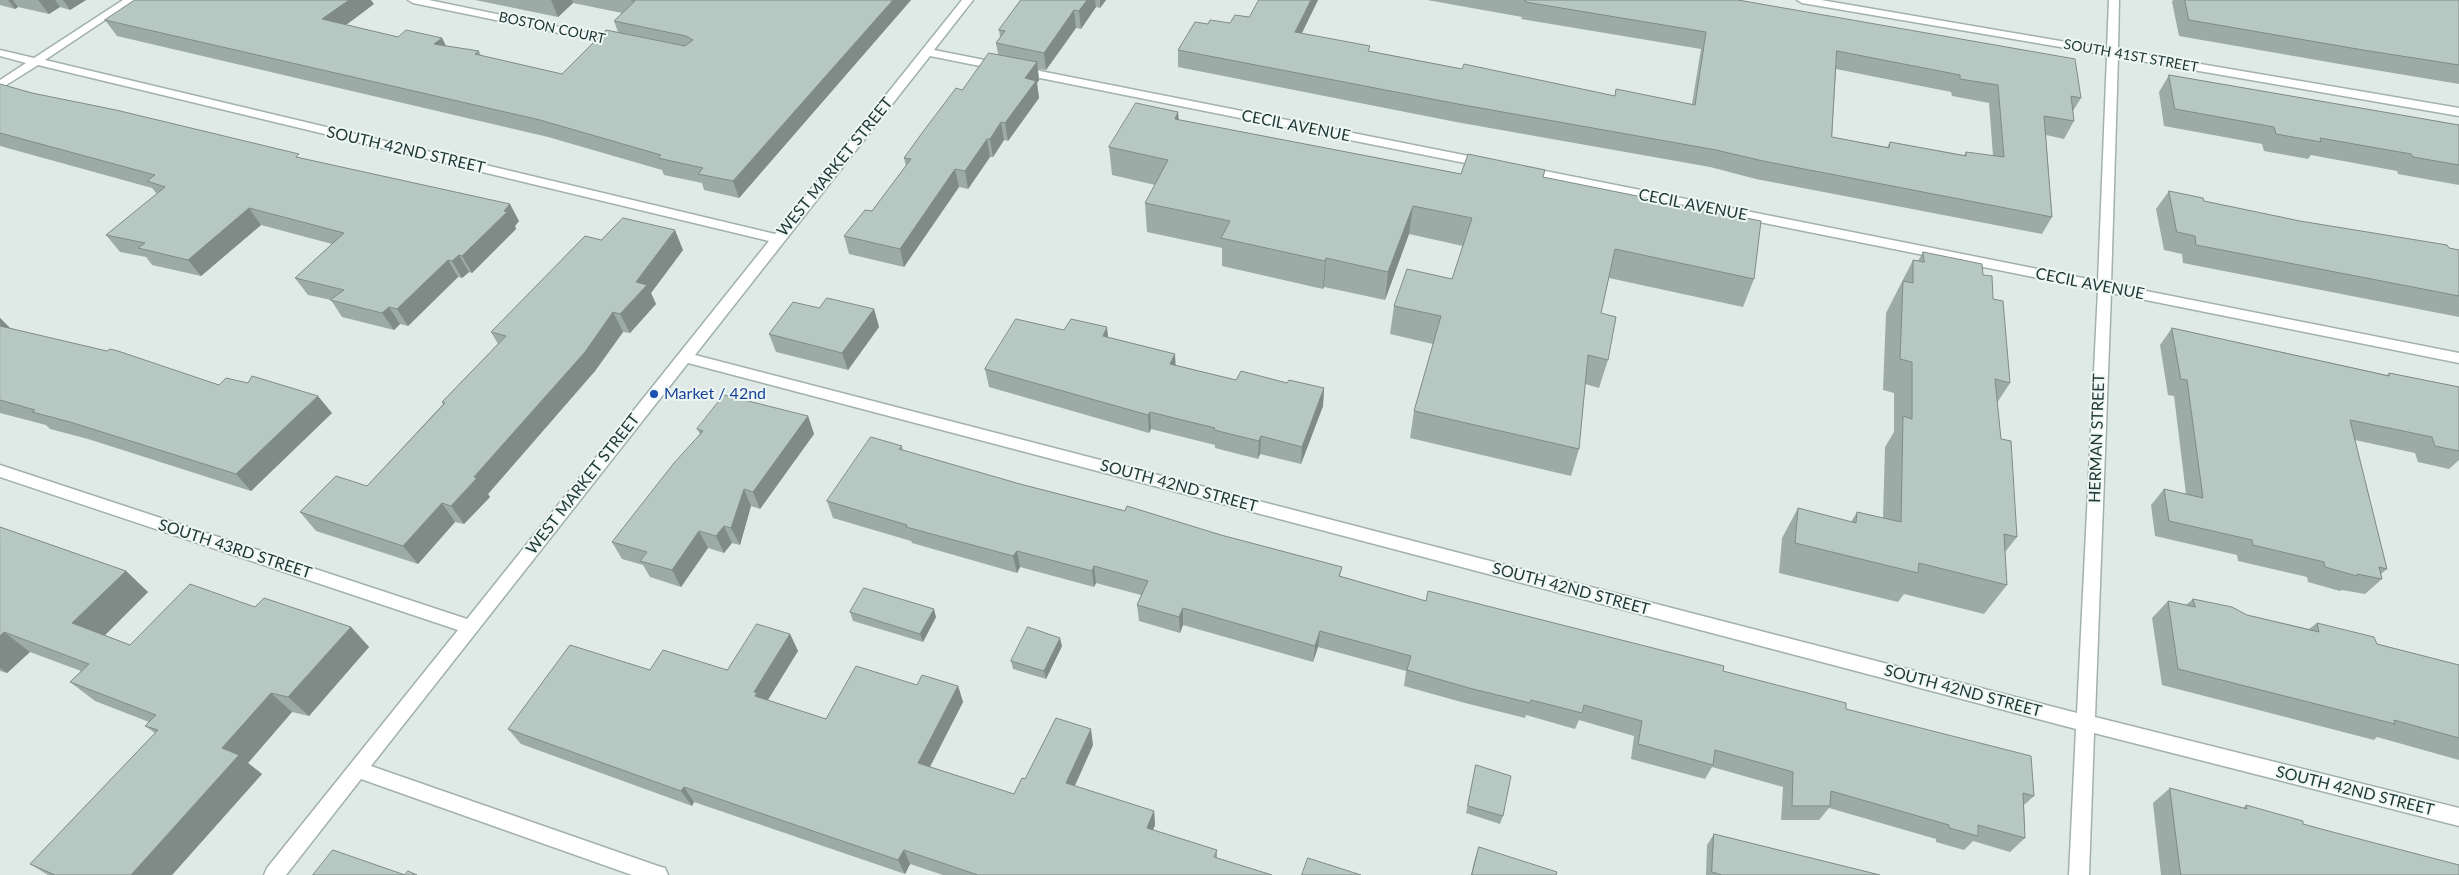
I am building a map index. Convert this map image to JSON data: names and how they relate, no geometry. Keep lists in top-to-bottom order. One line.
{"streets":{"street":["BOSTON COURT","SOUTH 41ST STREET","CECIL AVENUE","SOUTH 42ND STREET","WEST MARKET STREET","HERMAN STREET","SOUTH 43RD STREET"]},"crossings":[["SOUTH 41ST STREET","HERMAN STREET"],["CECIL AVENUE","WEST MARKET STREET"],["CECIL AVENUE","HERMAN STREET"],["SOUTH 42ND STREET","WEST MARKET STREET"],["SOUTH 42ND STREET","HERMAN STREET"],["WEST MARKET STREET","SOUTH 43RD STREET"]],"places":["Market / 42nd"]}
